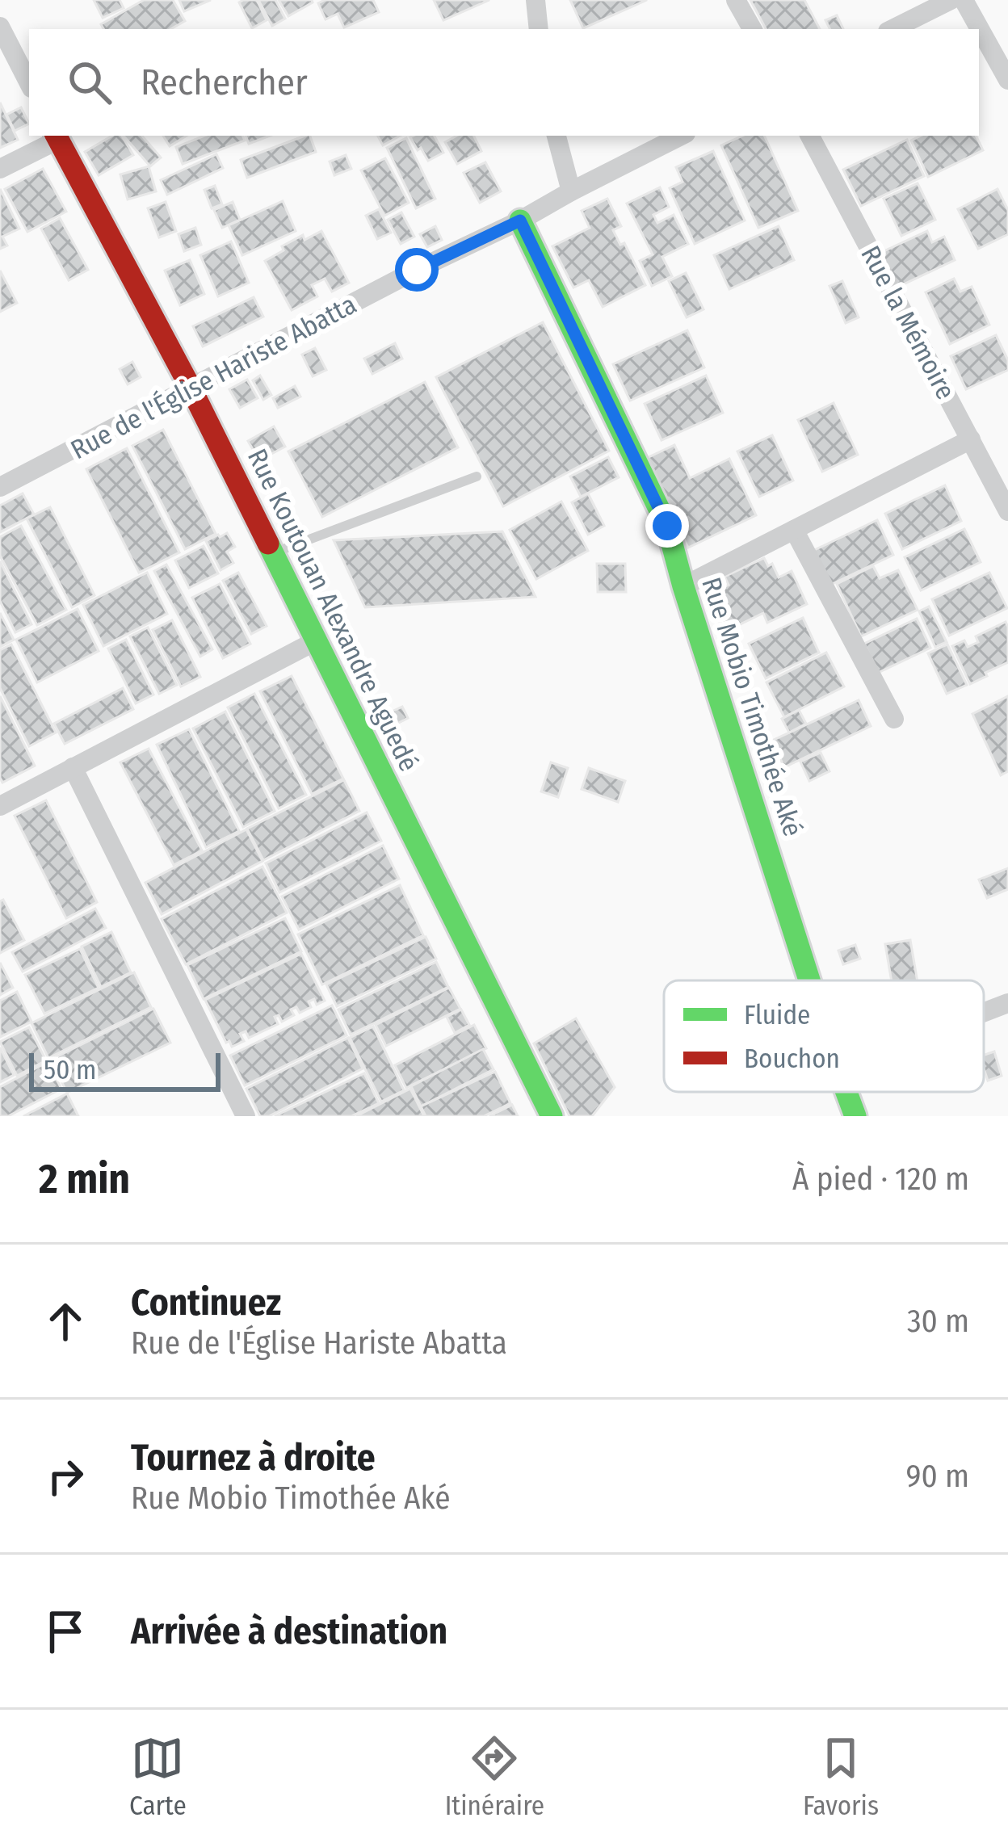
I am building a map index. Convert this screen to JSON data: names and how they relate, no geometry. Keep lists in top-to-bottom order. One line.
{"streets":{"street":["Rue la Mémoire","Rue de l'Église Hariste Abatta","Rue Koutouan Alexandre Aguedé","Rue Mobio Timothée Aké"]},"crossings":[["Rue de l'Église Hariste Abatta","Rue Koutouan Alexandre Aguedé"],["Rue de l'Église Hariste Abatta","Rue Mobio Timothée Aké"]],"legend":["Fluide","Bouchon"],"scale_bar":"50 m","page":{"search":"Rechercher","scale":"50 m","heading":["2 min","À pied · 120 m"],"list":[["Continuez","Rue de l'Église Hariste Abatta","30 m"],["Tournez à droite","Rue Mobio Timothée Aké","90 m"],"Arrivée à destination"],"nav":["Carte","Itinéraire","Favoris"]}}
